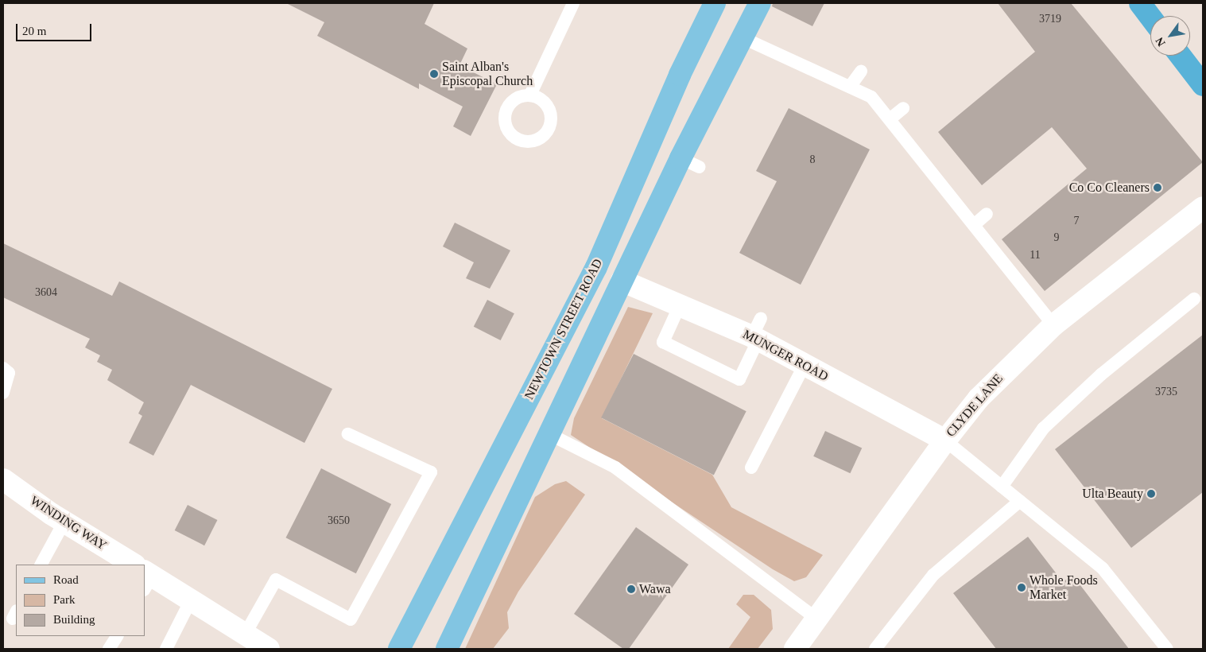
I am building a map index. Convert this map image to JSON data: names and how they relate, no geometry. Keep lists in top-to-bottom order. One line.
{"streets":{"main road":["NEWTOWN STREET ROAD"],"street":["MUNGER ROAD","CLYDE LANE","WINDING WAY"]},"crossings":[["MUNGER ROAD","CLYDE LANE"]],"places":["Saint Alban's Episcopal Church","Co Co Cleaners","Ulta Beauty","Whole Foods Market","Wawa"],"house_numbers":["3719","8","7","9","11","3604","3735","3650"],"legend":["Road","Park","Building"],"scale_bar":"20 m","north":"bottom left"}
